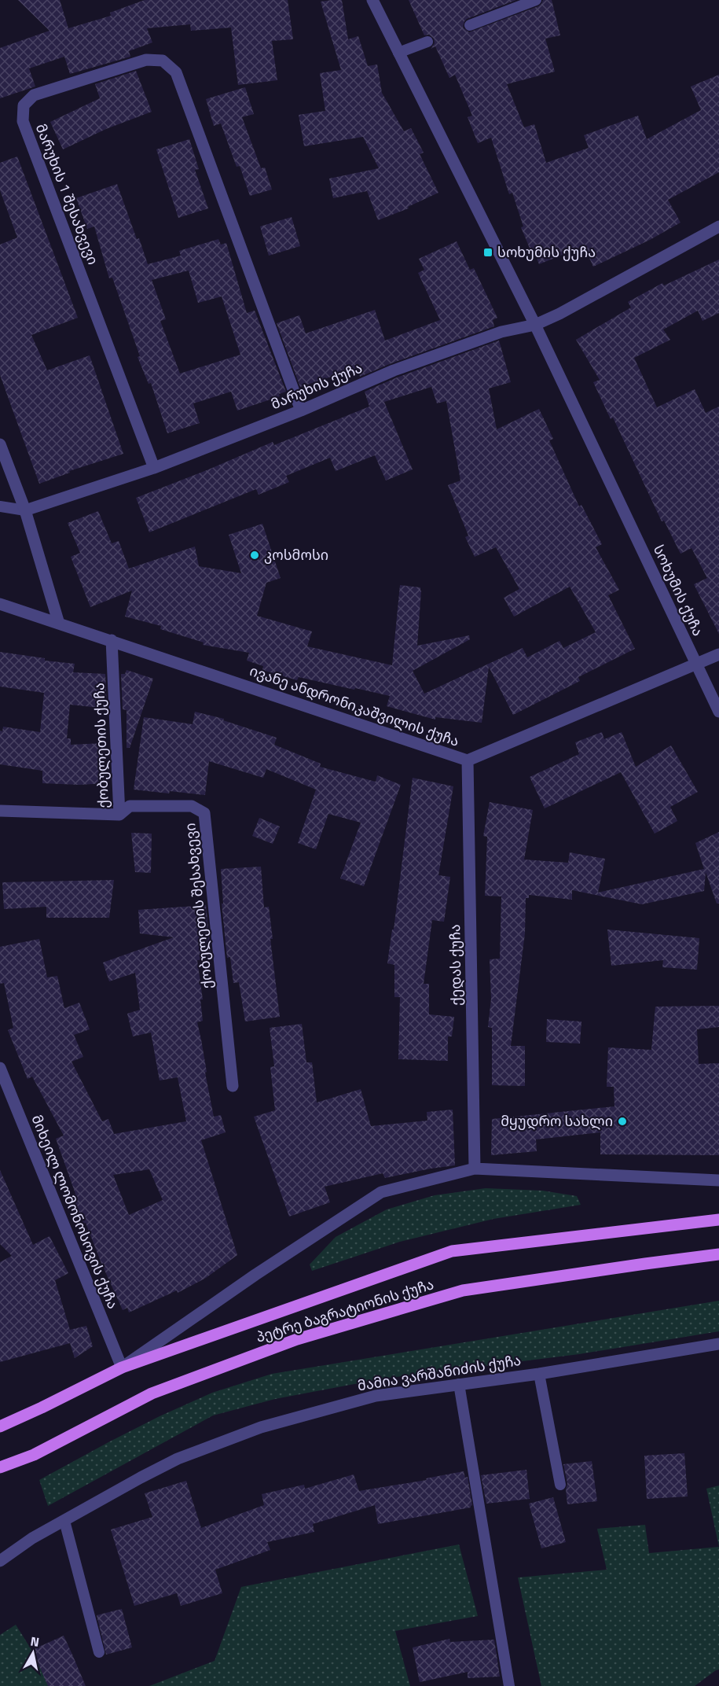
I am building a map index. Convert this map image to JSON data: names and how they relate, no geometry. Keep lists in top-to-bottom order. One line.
{"streets":{"main road":["პეტრე ბაგრატიონის ქუჩა"],"street":["მარუხის 1 შესახვევი","მარუხის ქუჩა","სოხუმის ქუჩა","ივანე ანდრონიკაშვილის ქუჩა","ქობულეთის ქუჩა","ქობულეთის შესახვევი","ქედას ქუჩა","მიხეილ ლომონოსოვის ქუჩა","მამია ვარშანიძის ქუჩა"]},"crossings":[["მარუხის 1 შესახვევი","მარუხის ქუჩა"],["მარუხის ქუჩა","სოხუმის ქუჩა"],["სოხუმის ქუჩა","ივანე ანდრონიკაშვილის ქუჩა"],["ივანე ანდრონიკაშვილის ქუჩა","ქობულეთის ქუჩა"],["ივანე ანდრონიკაშვილის ქუჩა","ქედას ქუჩა"],["ქობულეთის ქუჩა","ქობულეთის შესახვევი"],["ქედას ქუჩა","პეტრე ბაგრატიონის ქუჩა"],["მიხეილ ლომონოსოვის ქუჩა","პეტრე ბაგრატიონის ქუჩა"]],"places":{"transit":["სოხუმის ქუჩა"],"other":["კოსმოსი","მყუდრო სახლი"]},"north":"top"}
